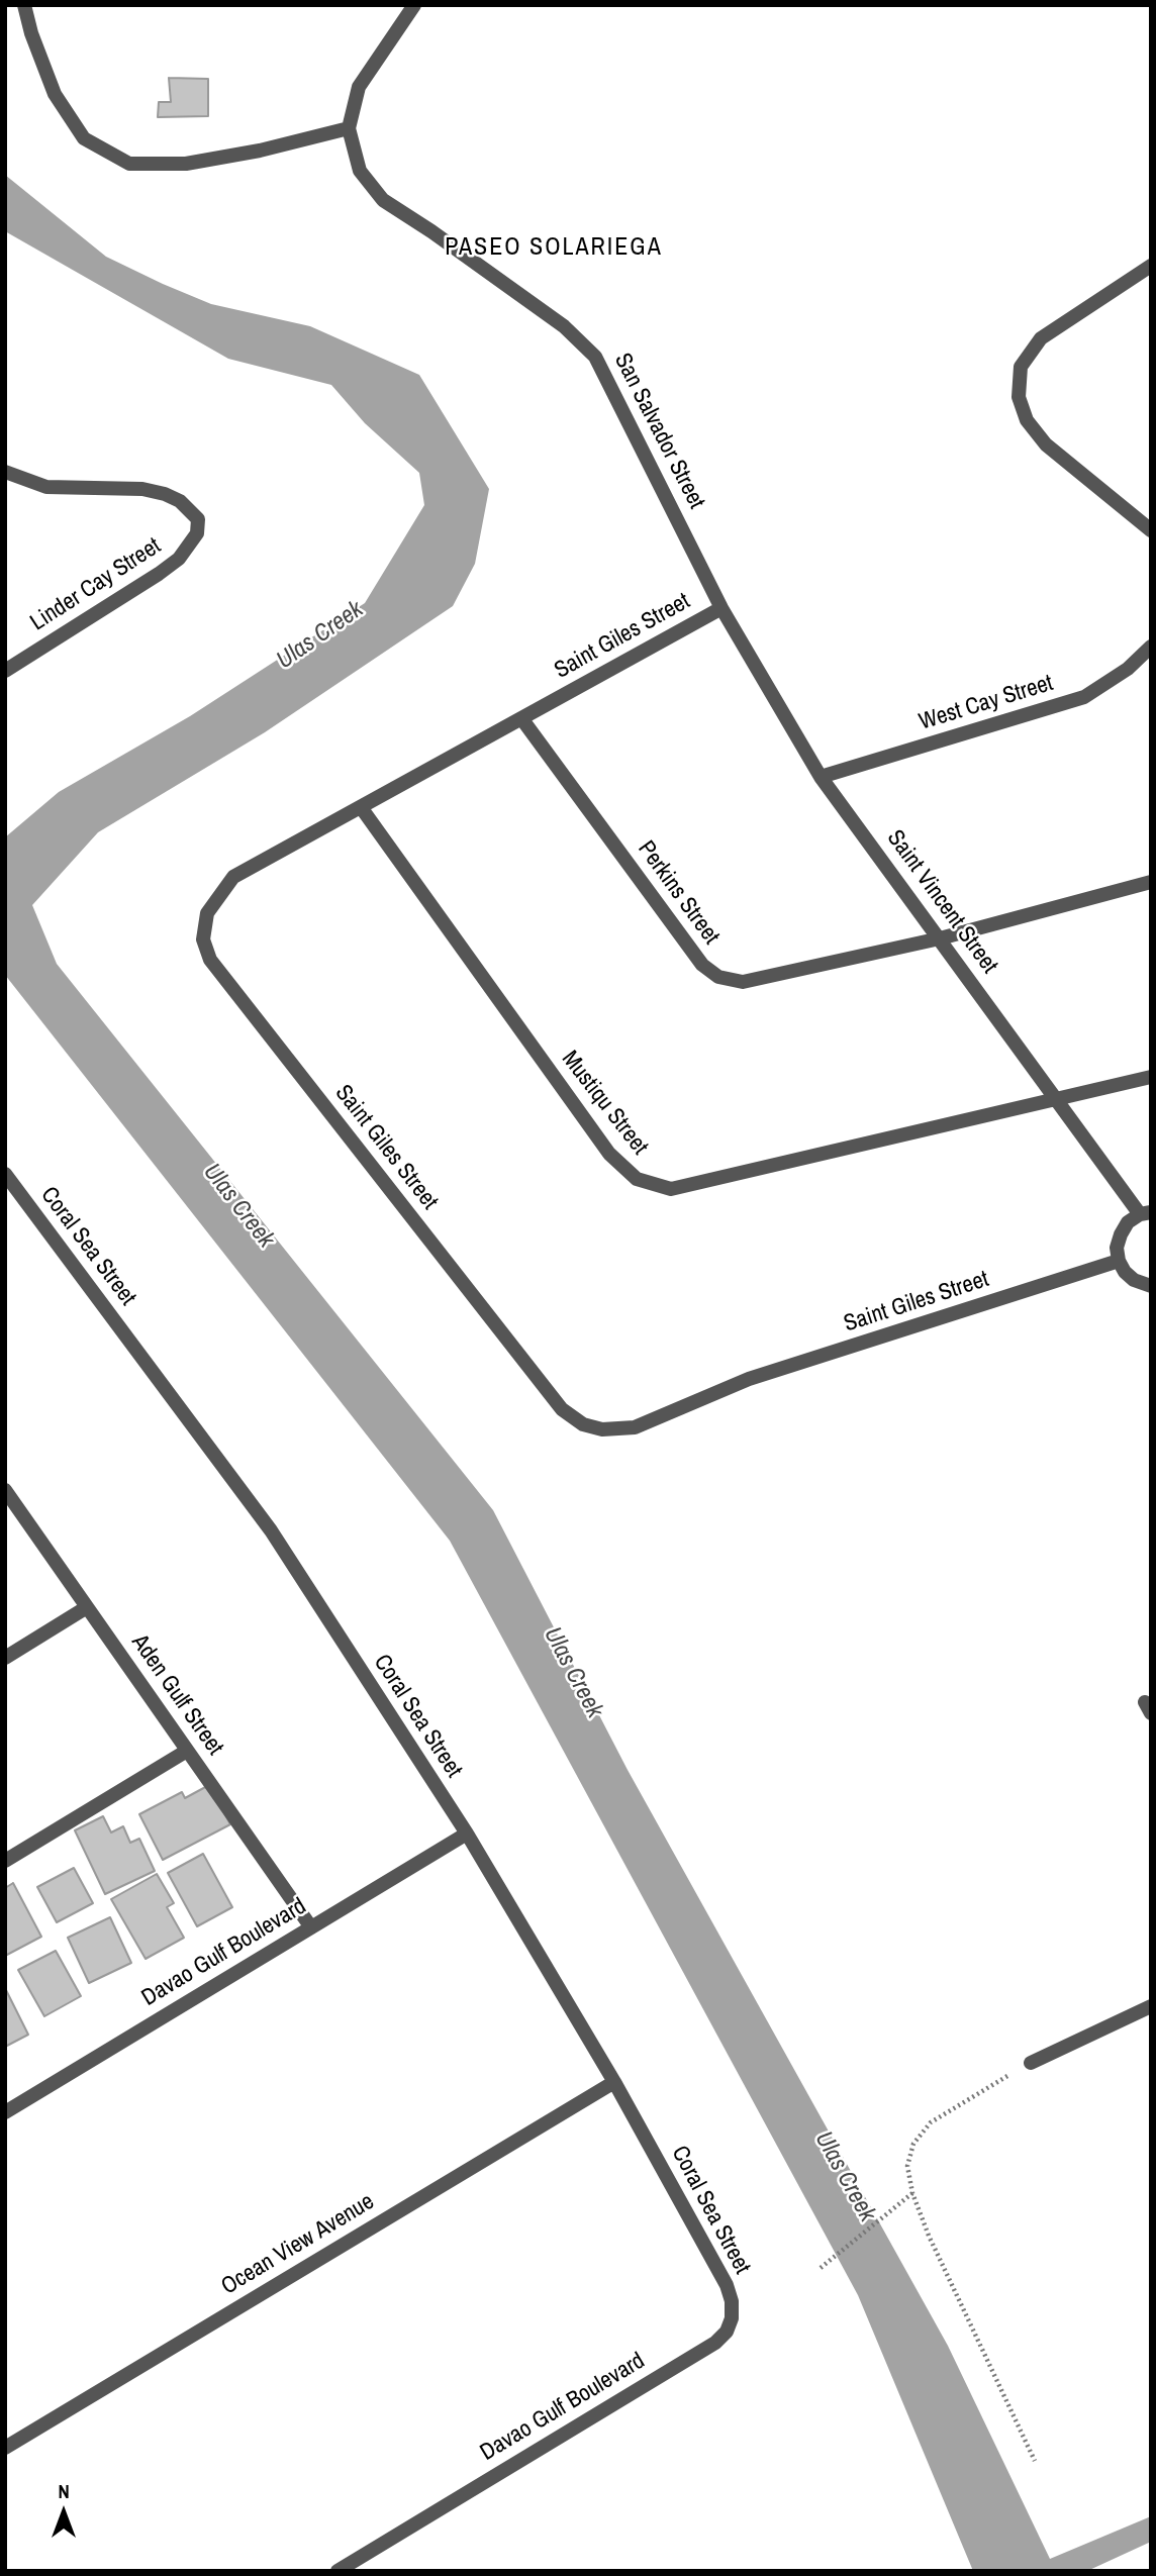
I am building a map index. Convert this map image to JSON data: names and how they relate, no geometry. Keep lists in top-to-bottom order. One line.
{"streets":{"street":["San Salvador Street","Linder Cay Street","Saint Giles Street","West Cay Street","Perkins Street","Saint Vincent Street","Mustiqu Street","Coral Sea Street","Aden Gulf Street","Davao Gulf Boulevard","Ocean View Avenue"]},"crossings":[["San Salvador Street","Saint Giles Street"],["San Salvador Street","Saint Vincent Street"],["Saint Giles Street","Perkins Street"],["Saint Giles Street","Saint Vincent Street"],["Saint Giles Street","Mustiqu Street"],["West Cay Street","Saint Vincent Street"],["Perkins Street","Saint Vincent Street"],["Saint Vincent Street","Mustiqu Street"],["Coral Sea Street","Davao Gulf Boulevard"],["Coral Sea Street","Ocean View Avenue"],["Aden Gulf Street","Davao Gulf Boulevard"]],"districts":["PASEO SOLARIEGA"],"water":["Ulas Creek"],"north":"top"}
